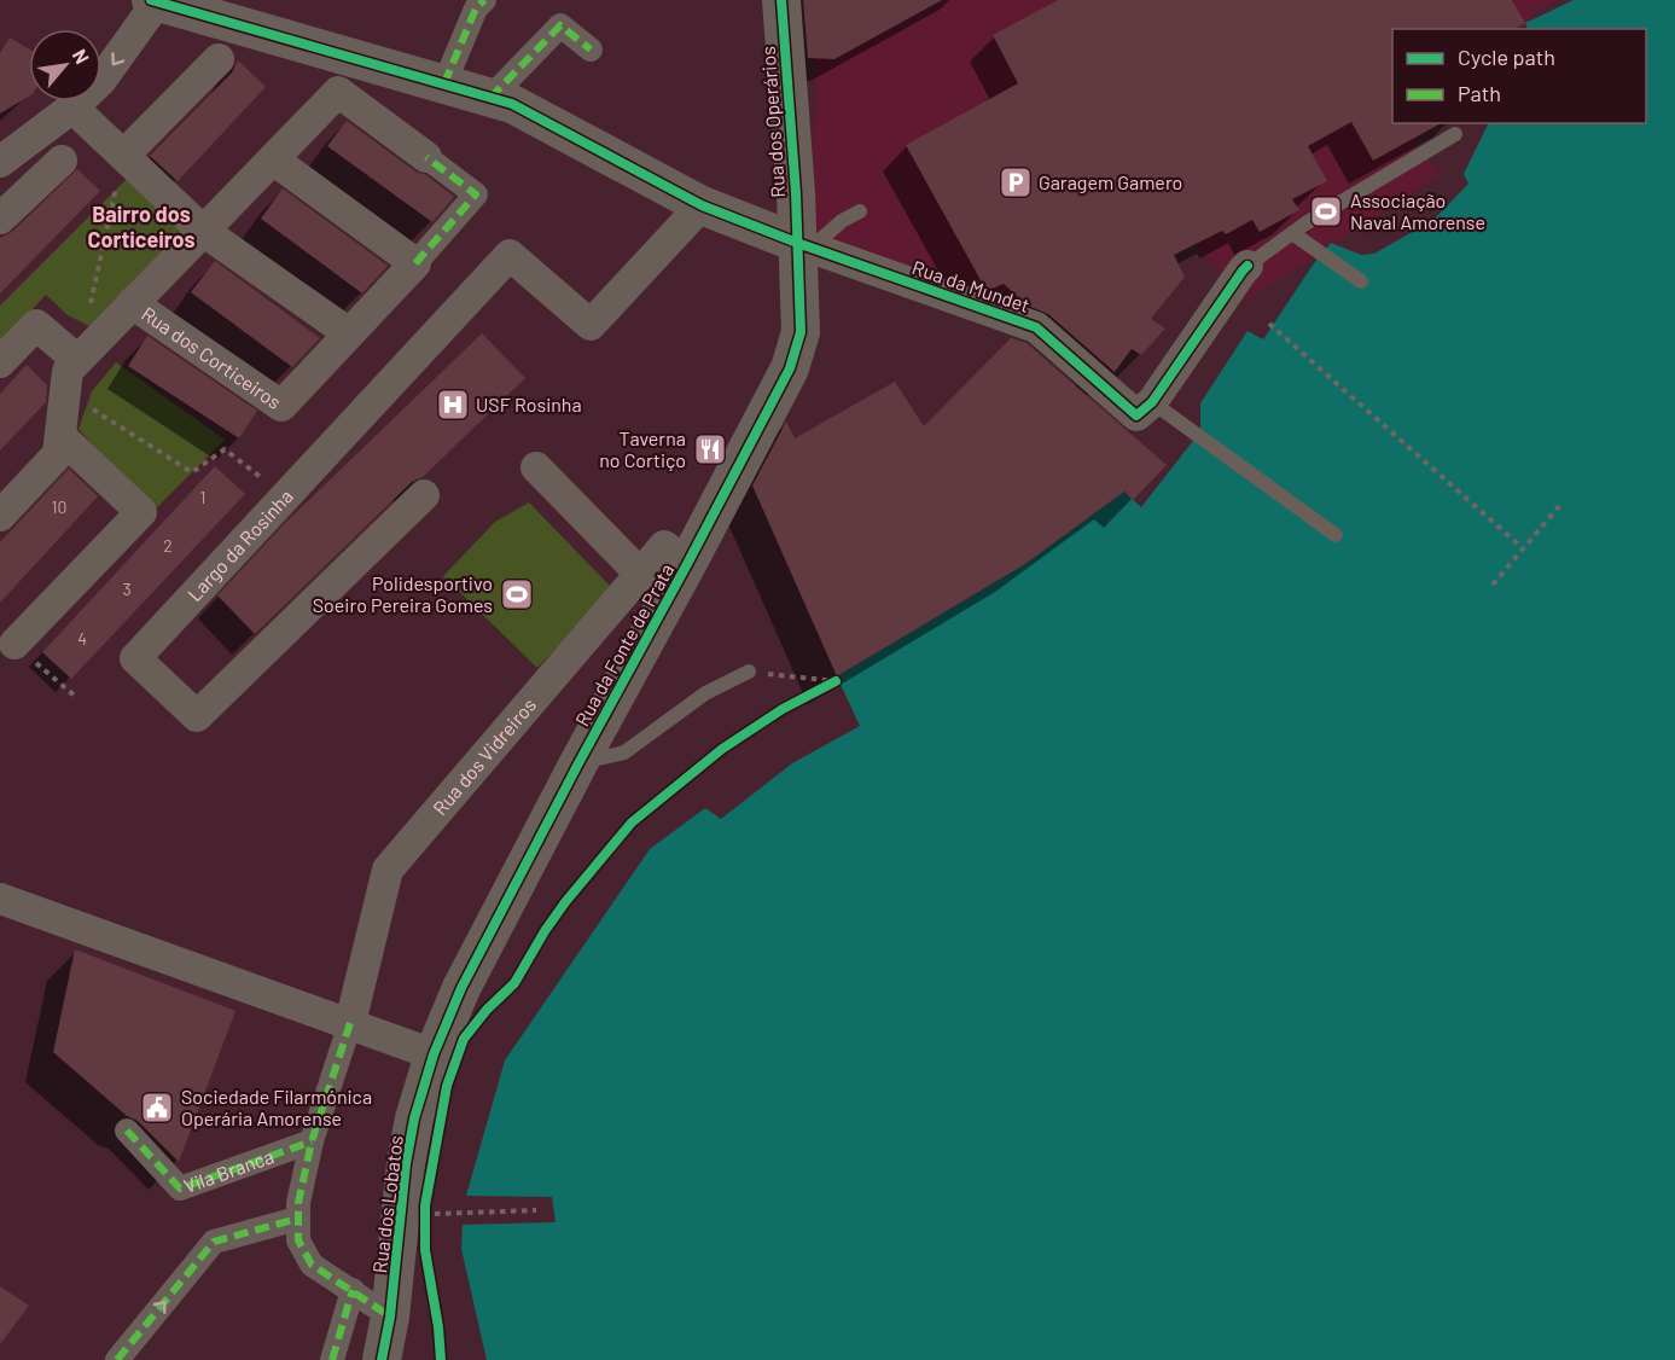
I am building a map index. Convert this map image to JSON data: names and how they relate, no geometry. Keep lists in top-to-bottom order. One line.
{"streets":{"street":["Rua dos Operários","Rua da Mundet","Rua dos Corticeiros","Largo da Rosinha","Rua da Fonte de Prata","Rua dos Vidreiros","Vila Branca","Rua dos Lobatos"]},"crossings":[["Rua dos Operários","Rua da Mundet"],["Rua dos Operários","Rua da Fonte de Prata"],["Rua da Mundet","Rua da Fonte de Prata"],["Rua da Fonte de Prata","Rua dos Vidreiros"],["Rua da Fonte de Prata","Rua dos Lobatos"]],"districts":["Bairro dos Corticeiros"],"places":{"parking":["Garagem Gamero"],"sports":["Associação Naval Amorense","Polidesportivo Soeiro Pereira Gomes"],"hospital":["USF Rosinha"],"restaurant":["Taverna no Cortiço"],"public building":["Sociedade Filarmónica Operária Amorense"]},"house_numbers":["1","10","2","3","4"],"legend":["Cycle path","Path"],"north":"top right"}
